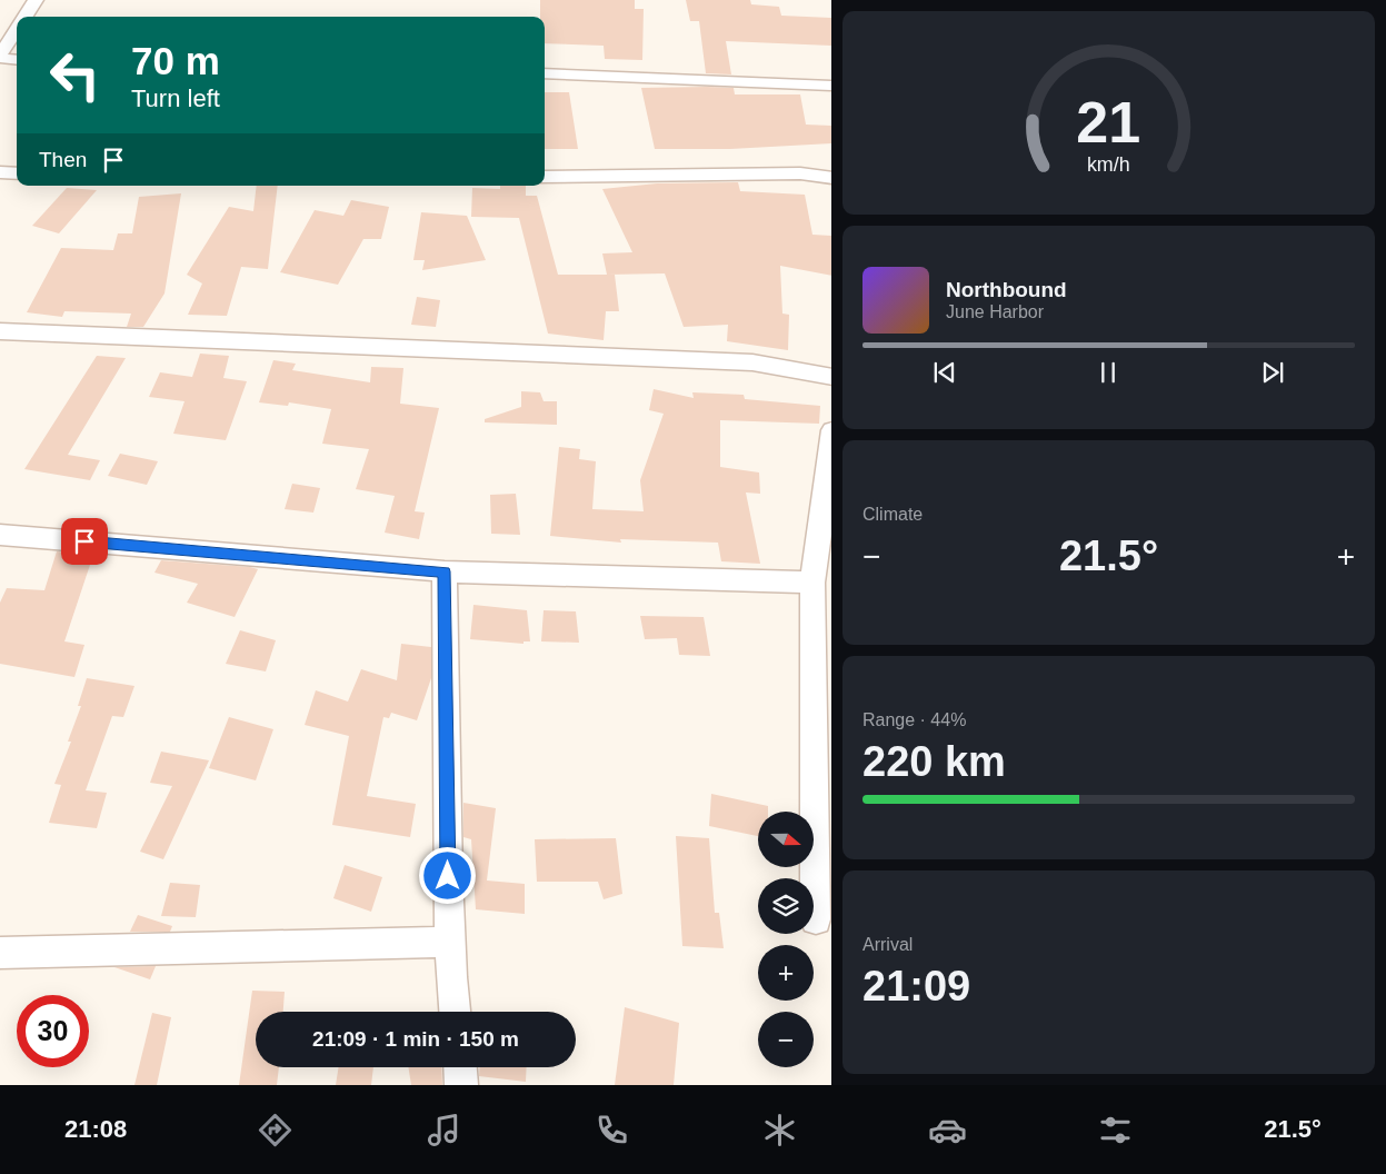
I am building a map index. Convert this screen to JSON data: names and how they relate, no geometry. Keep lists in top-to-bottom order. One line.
{"north":"right","page":{"turn":["70 m","Turn left"],"then":"Then","song":["Northbound","June Harbor"],"tile":["Climate",["Range · 44%","220 km"],["Arrival","21:09"]],"heat":["−","21.5°","+"],"map_buttons":["+","−"],"limit":"30","trip":"21:09 · 1 min · 150 m","tabs":["21:08","21.5°"],"gauge":["21","km/h"]}}
